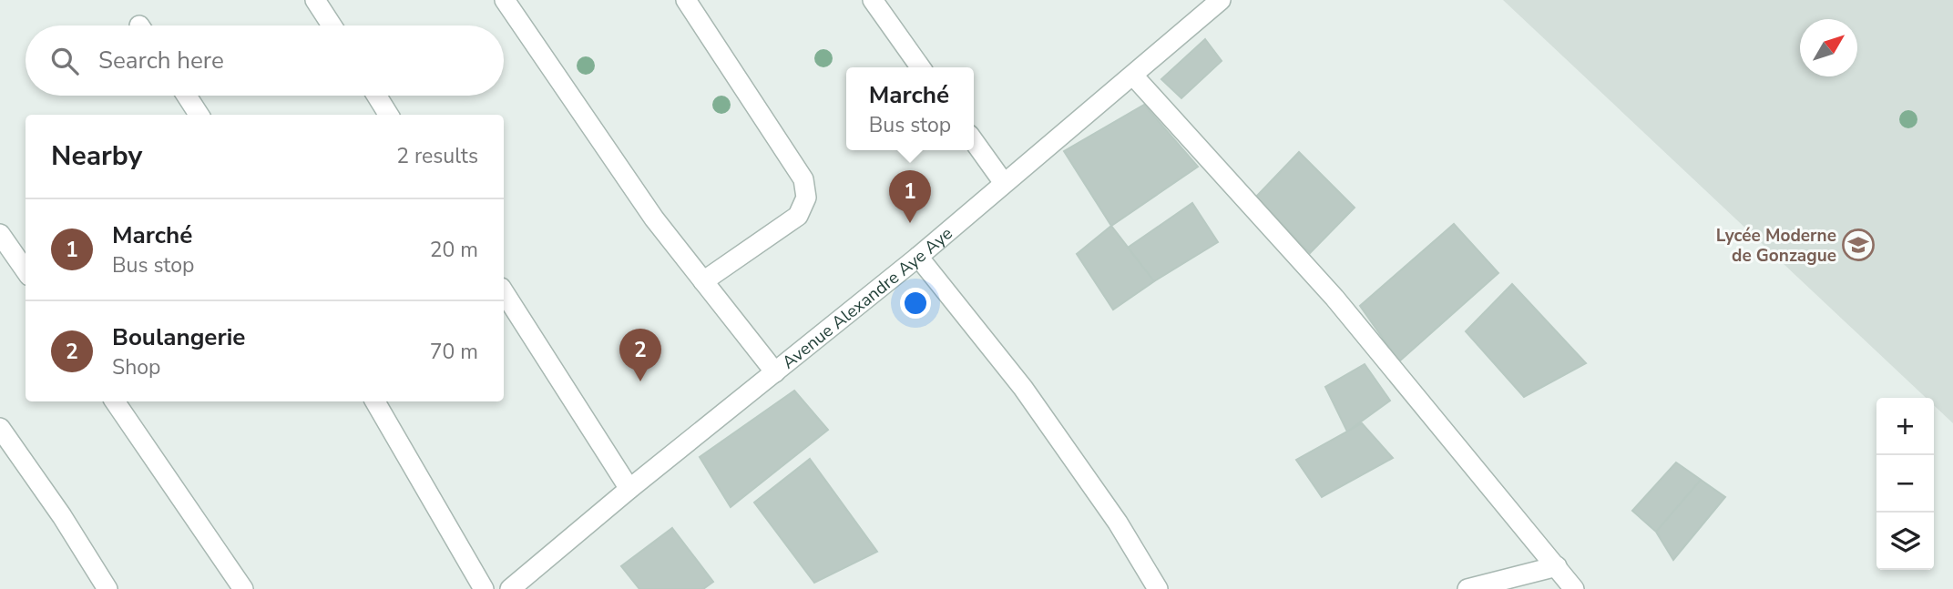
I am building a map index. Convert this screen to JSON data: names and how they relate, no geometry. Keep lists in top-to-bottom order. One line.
{"streets":{"street":["Avenue Alexandre Aye Aye"]},"places":{"school or university":["Lycée Moderne de Gonzague"]},"north":"top right","page":{"search":"Search here","popup":["Marché","Bus stop"],"heading":["Nearby","2 results"],"pins":["1","2"],"list":[{"mark":"1","name":"Marché","note":"Bus stop","value":"20 m"},{"mark":"2","name":"Boulangerie","note":"Shop","value":"70 m"}],"map_buttons":["+","−"]}}
